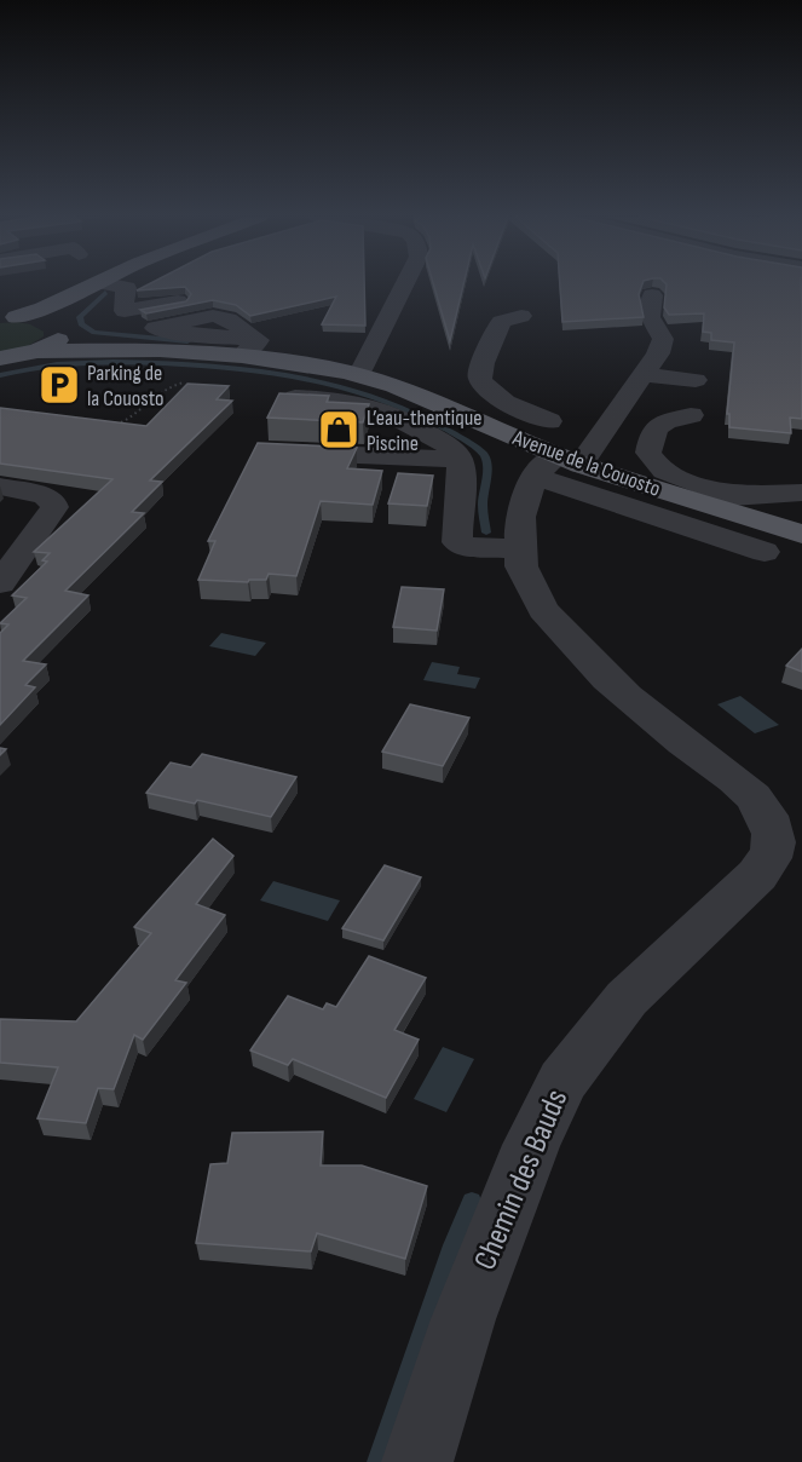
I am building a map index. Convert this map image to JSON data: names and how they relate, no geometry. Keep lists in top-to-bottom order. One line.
{"streets":{"main road":["Avenue de la Couosto"],"street":["Chemin des Bauds"]},"crossings":[["Avenue de la Couosto","Chemin des Bauds"]],"places":{"parking":["Parking de la Couosto"],"shop":["L’eau-thentique Piscine"]}}
